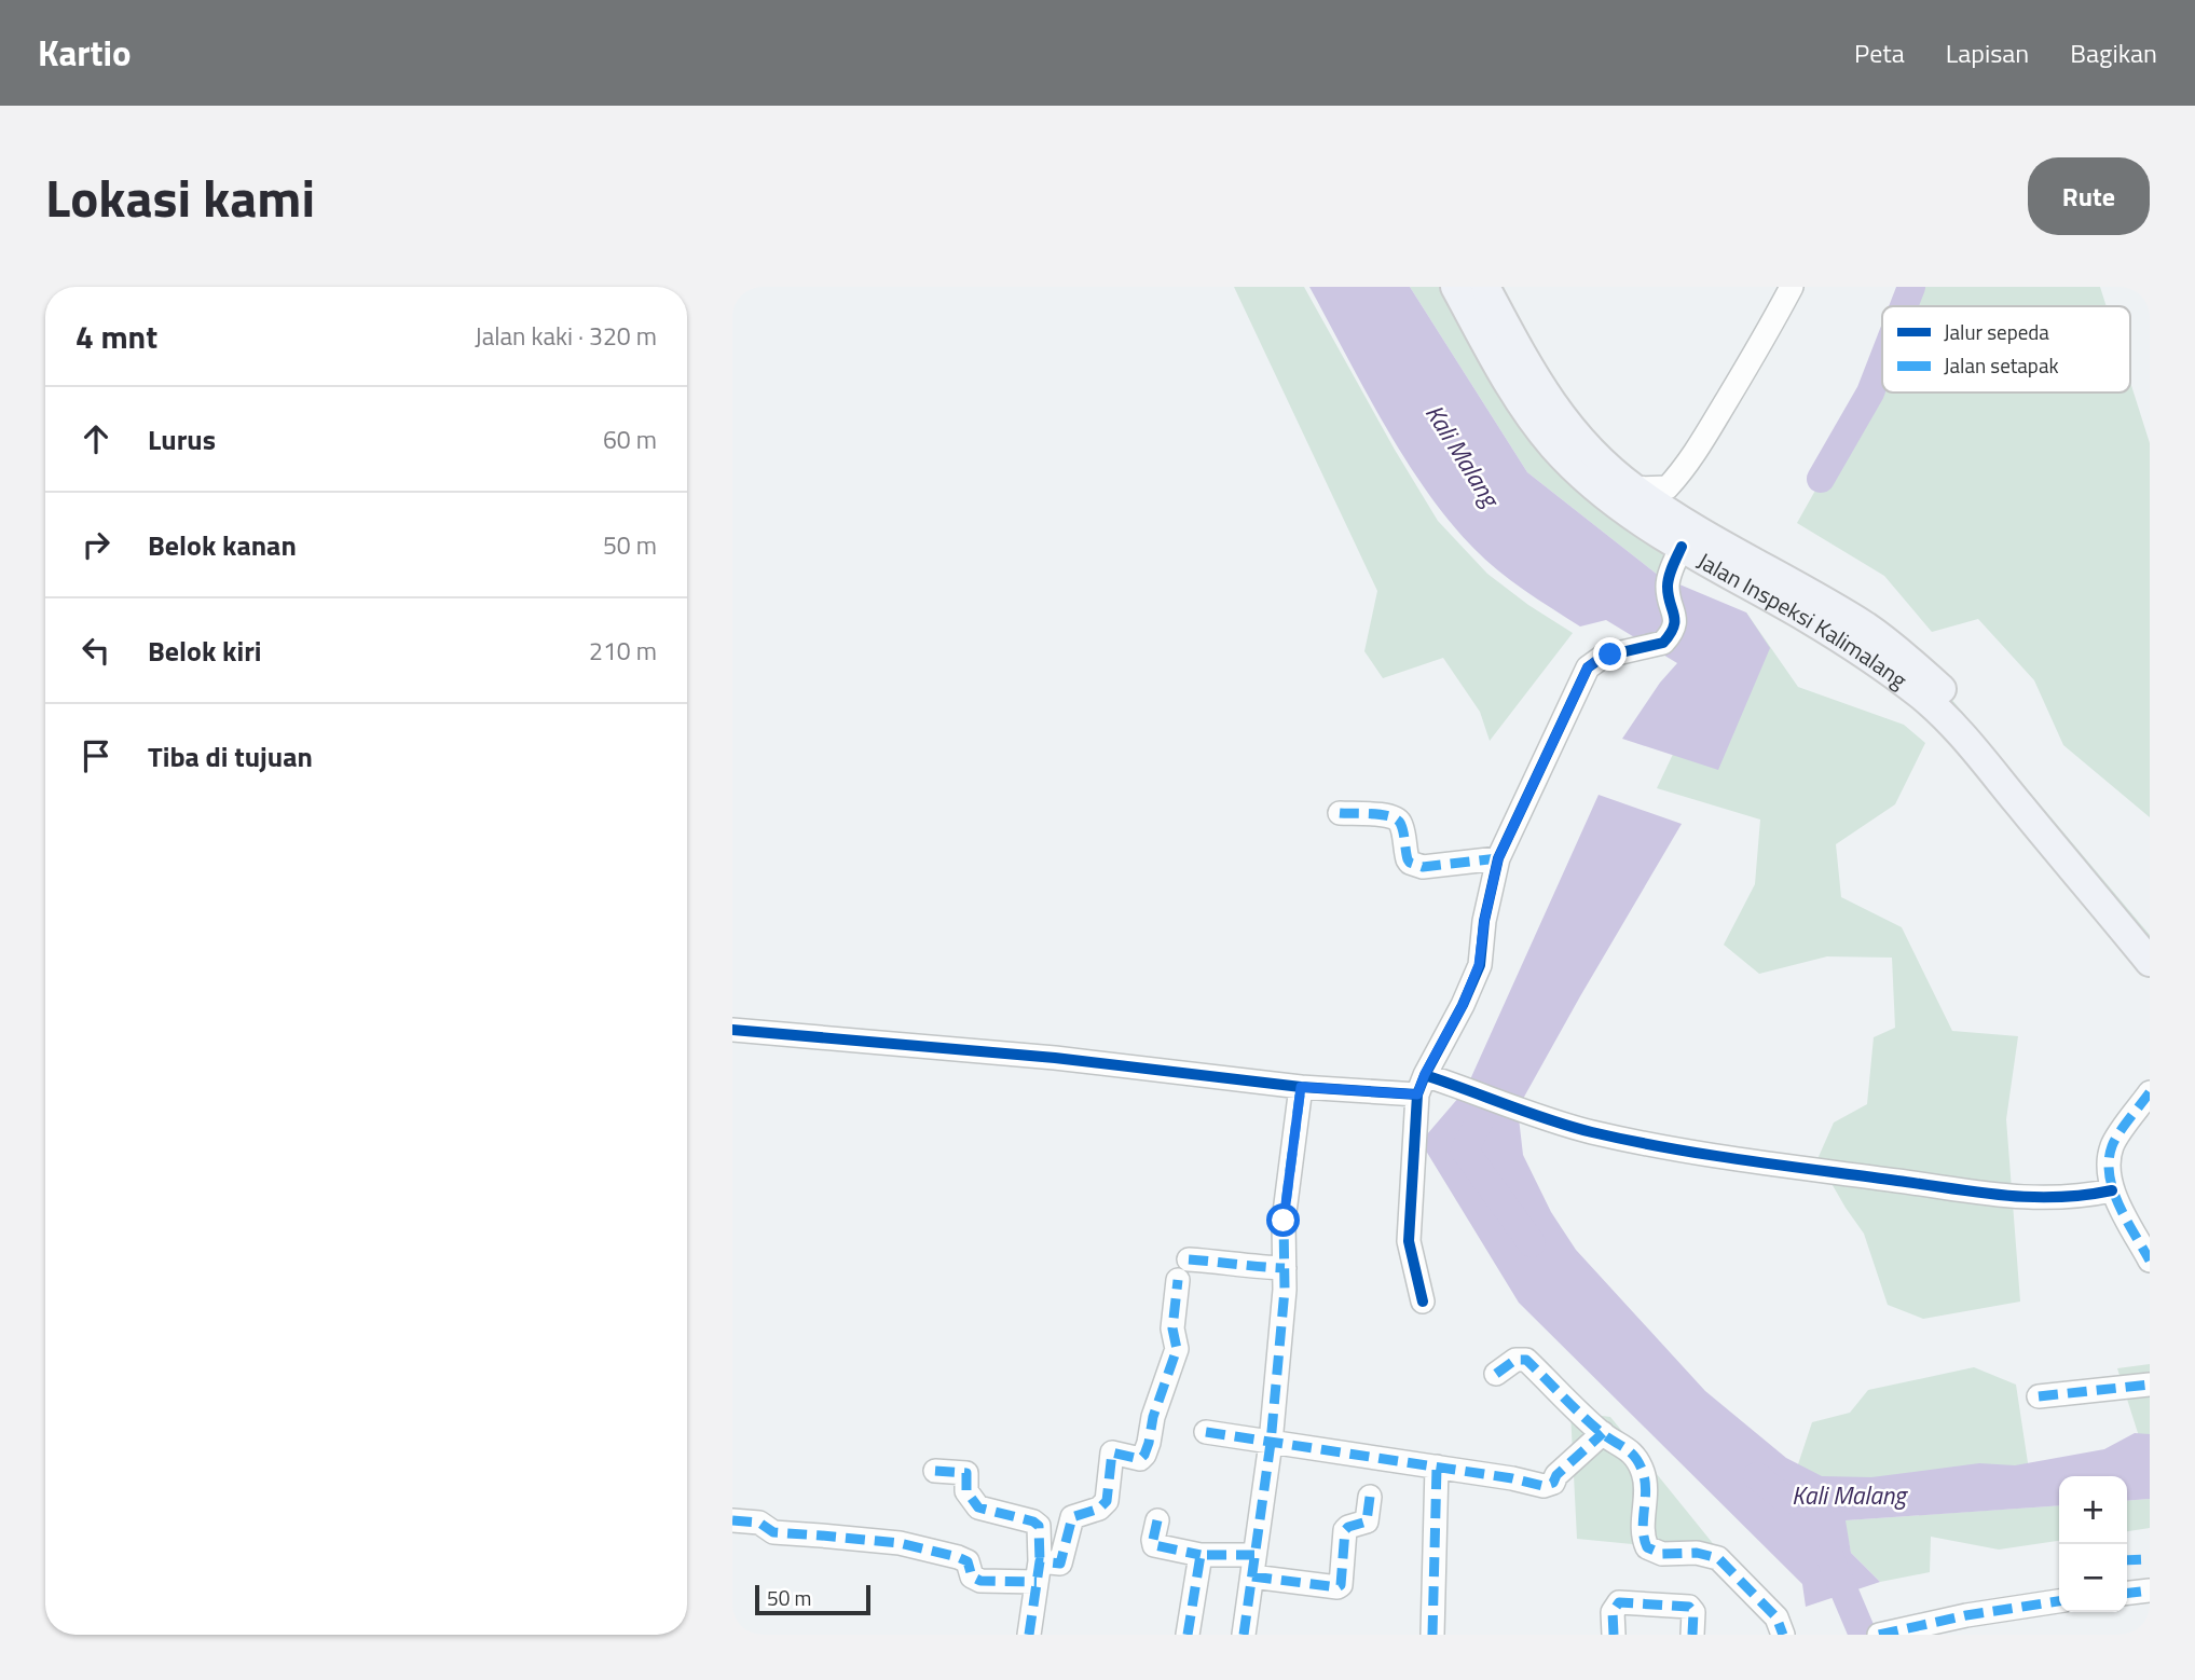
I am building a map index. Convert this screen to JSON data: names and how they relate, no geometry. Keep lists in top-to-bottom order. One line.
{"streets":{"main road":["Jalan Inspeksi Kalimalang"]},"water":["Kali Malang"],"legend":["Jalur sepeda","Jalan setapak"],"scale_bar":"50 m","page":{"header":"Kartio","nav":["Peta","Lapisan","Bagikan"],"title":"Lokasi kami","buttons":"Rute","heading":["4 mnt","Jalan kaki · 320 m"],"list":[["Lurus","60 m"],["Belok kanan","50 m"],["Belok kiri","210 m"],"Tiba di tujuan"],"map_buttons":["+","−"],"scale":"50 m"}}
